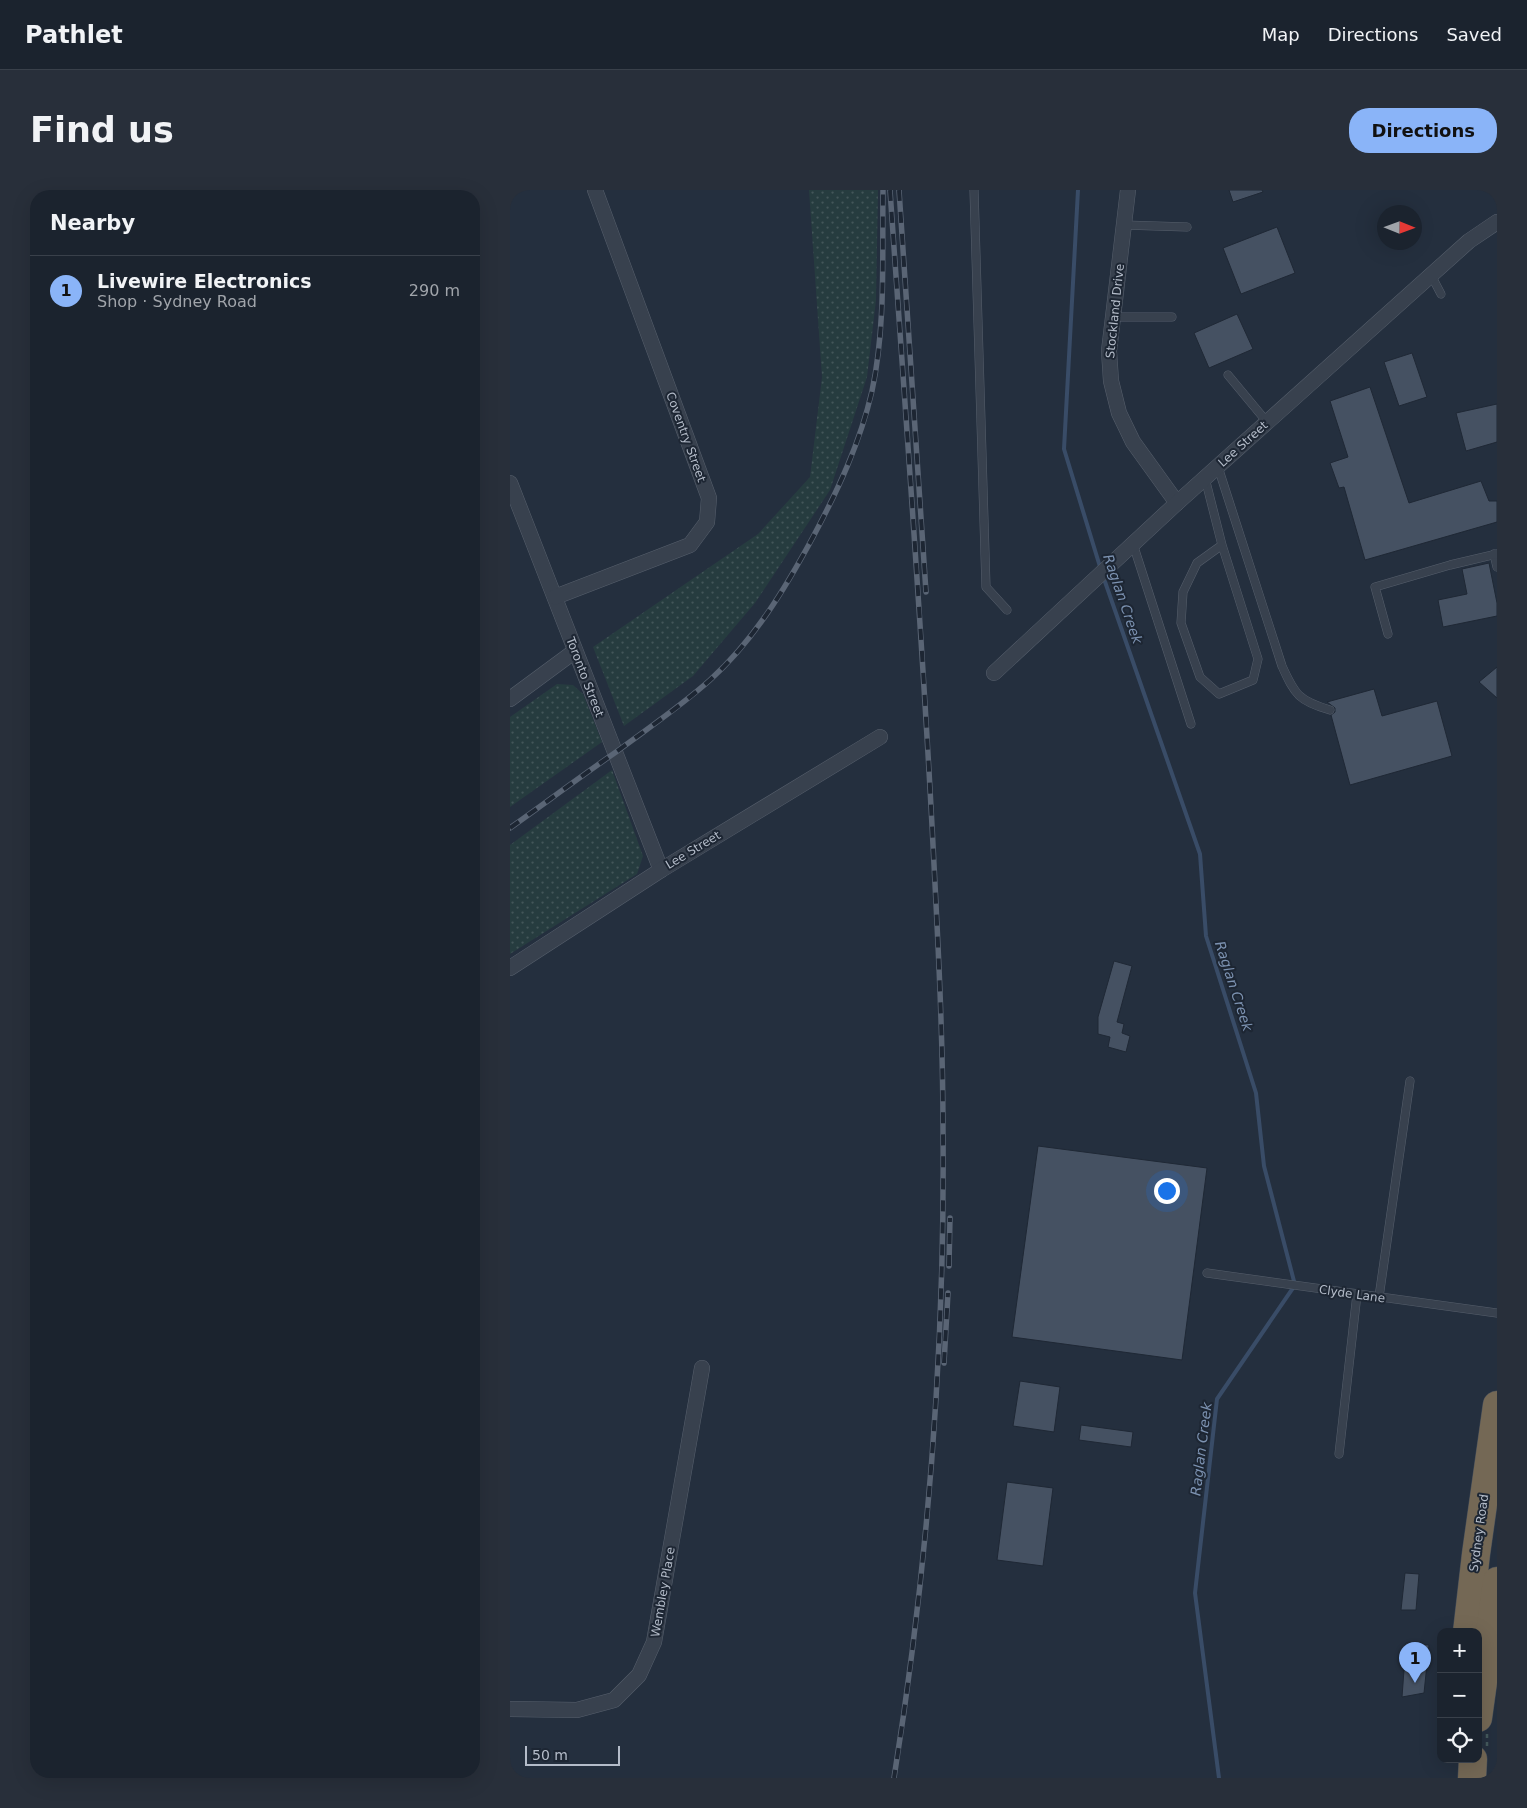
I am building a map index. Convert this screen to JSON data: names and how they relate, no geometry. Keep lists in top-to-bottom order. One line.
{"streets":{"highway":["Sydney Road"],"street":["Stockland Drive","Coventry Street","Lee Street","Toronto Street","Wembley Place"],"lane":["Clyde Lane"]},"crossings":[["Stockland Drive","Lee Street"],["Coventry Street","Toronto Street"],["Lee Street","Toronto Street"]],"water":["Raglan Creek"],"scale_bar":"50 m","north":"right","page":{"header":"Pathlet","nav":["Map","Directions","Saved"],"buttons":"Directions","title":"Find us","heading":"Nearby","list":[{"mark":"1","name":"Livewire Electronics","note":"Shop · Sydney Road","value":"290 m"}],"map_buttons":["+","−"],"pins":"1","scale":"50 m"}}
